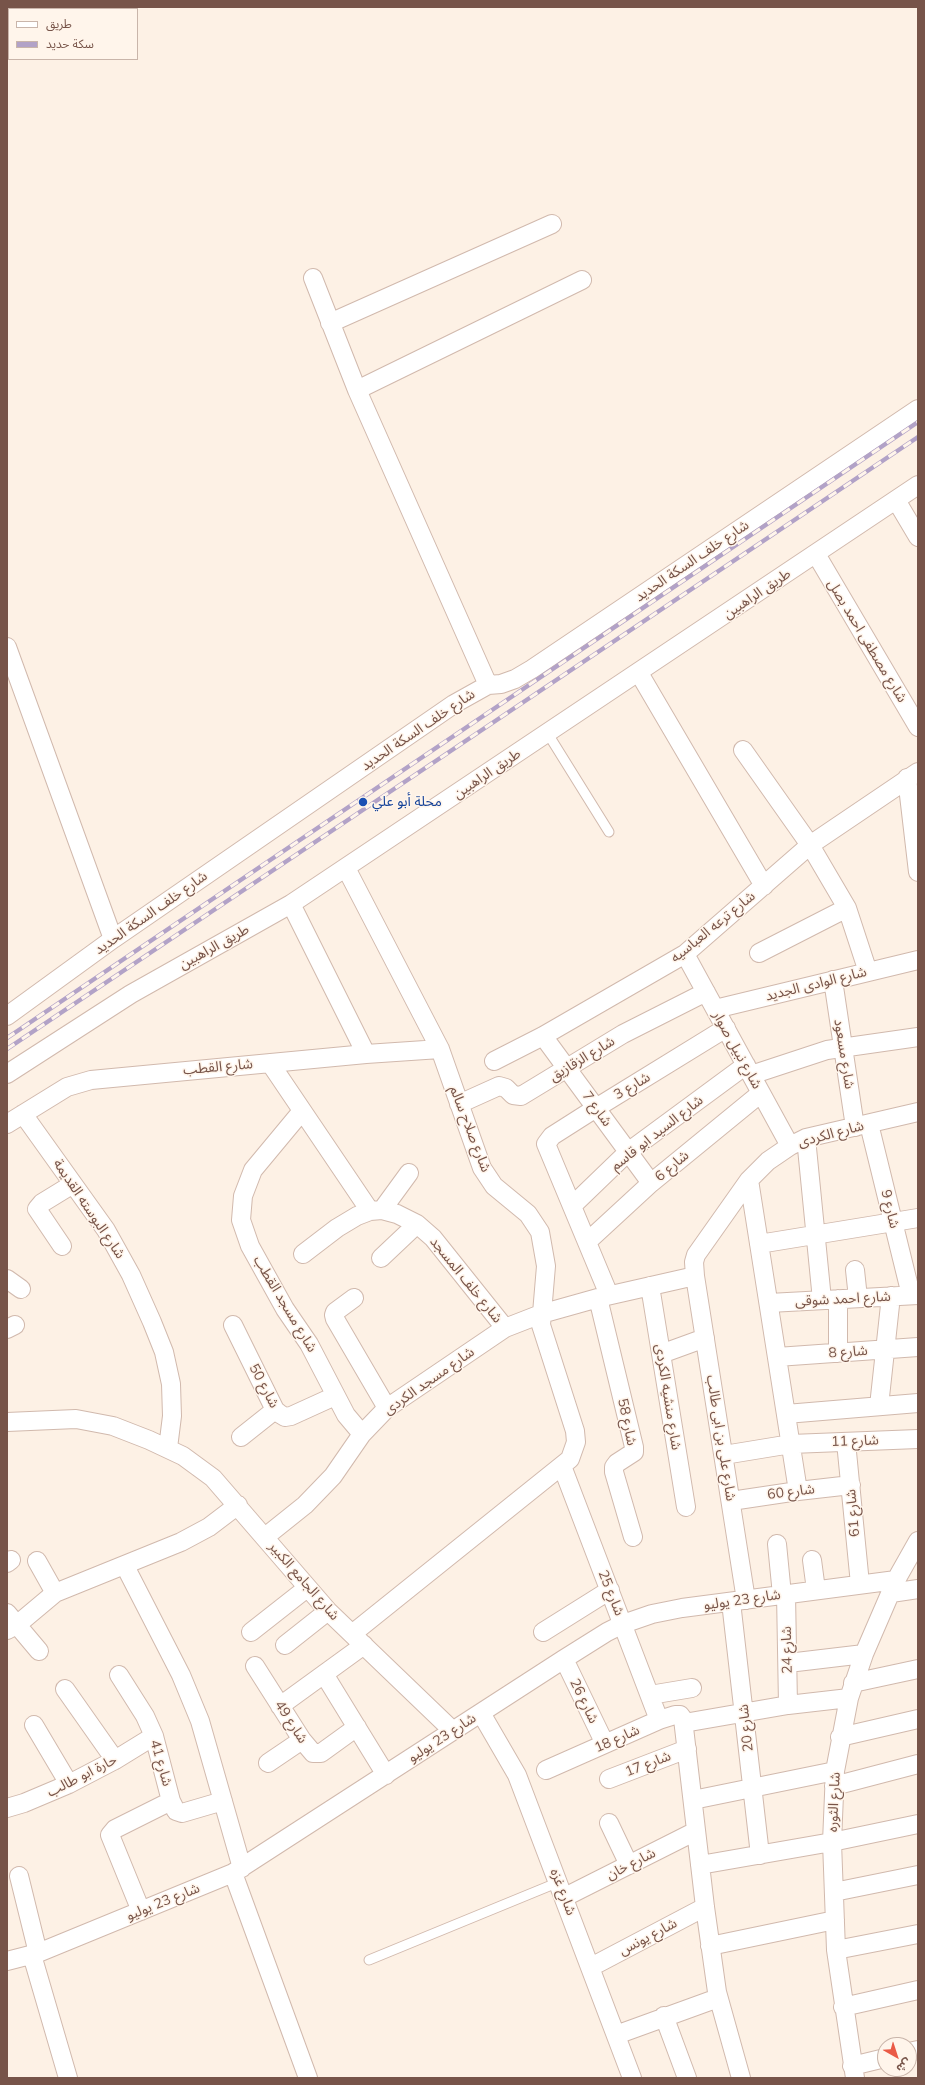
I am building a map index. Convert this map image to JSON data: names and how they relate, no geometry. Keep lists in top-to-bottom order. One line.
{"streets":{"street":["شارع خلف السكة الحديد","طريق الراهبين","شارع مصطفى احمد بصل","شارع ترعه العباسيه","شارع الوادى الجديد","شارع نبيل صوار","شارع مسعود","شارع الزقازيق","شارع القطب","شارع 3","شارع 7","شارع صلاح سالم","شارع السيد ابو قاسم","شارع الكردى","شارع 6","شارع البوسته القديمة","شارع 9","شارع خلف المسجد","شارع احمد شوقى","شارع مسجد القطب","شارع 8","شارع مسجد الكردى","شارع 50","شارع منشيه الكردى","شارع 58","شارع على بن ابى طالب","شارع 11","شارع 60","شارع 61","شارع الجامع الكبير","شارع 25","شارع 23 يوليو","شارع 24","شارع 26","شارع 49","شارع 20","شارع 18","شارع 41","شارع 17","حارة ابو طالب","شارع الثوره","شارع خان","شارع غزه","شارع يونس"]},"crossings":[["طريق الراهبين","شارع مصطفى احمد بصل"],["طريق الراهبين","شارع صلاح سالم"],["شارع ترعه العباسيه","شارع نبيل صوار"],["شارع ترعه العباسيه","شارع 7"],["شارع الوادى الجديد","شارع نبيل صوار"],["شارع الوادى الجديد","شارع مسعود"],["شارع نبيل صوار","شارع الزقازيق"],["شارع نبيل صوار","شارع 3"],["شارع نبيل صوار","شارع السيد ابو قاسم"],["شارع نبيل صوار","شارع الكردى"],["شارع نبيل صوار","شارع 6"],["شارع مسعود","شارع السيد ابو قاسم"],["شارع مسعود","شارع الكردى"],["شارع مسعود","شارع 9"],["شارع الزقازيق","شارع 7"],["شارع الزقازيق","شارع صلاح سالم"],["شارع القطب","شارع صلاح سالم"],["شارع القطب","شارع البوسته القديمة"],["شارع 3","شارع 7"],["شارع 3","شارع السيد ابو قاسم"],["شارع 7","شارع السيد ابو قاسم"],["شارع 7","شارع 6"],["شارع صلاح سالم","شارع مسجد الكردى"],["شارع صلاح سالم","شارع 25"],["شارع الكردى","شارع 9"],["شارع الكردى","شارع مسجد الكردى"],["شارع الكردى","شارع على بن ابى طالب"],["شارع البوسته القديمة","شارع الجامع الكبير"],["شارع 9","شارع احمد شوقى"],["شارع خلف المسجد","شارع مسجد الكردى"],["شارع مسجد القطب","شارع مسجد الكردى"],["شارع مسجد القطب","شارع 50"],["شارع مسجد الكردى","شارع منشيه الكردى"],["شارع مسجد الكردى","شارع 58"],["شارع مسجد الكردى","شارع على بن ابى طالب"],["شارع مسجد الكردى","شارع الجامع الكبير"],["شارع على بن ابى طالب","شارع 11"],["شارع على بن ابى طالب","شارع 60"],["شارع على بن ابى طالب","شارع 23 يوليو"],["شارع على بن ابى طالب","شارع 20"],["شارع 11","شارع 61"],["شارع 60","شارع 61"],["شارع 61","شارع 23 يوليو"],["شارع الجامع الكبير","شارع 23 يوليو"],["شارع 25","شارع 23 يوليو"],["شارع 25","شارع 18"],["شارع 23 يوليو","شارع 24"],["شارع 23 يوليو","شارع 26"],["شارع 23 يوليو","شارع 20"],["شارع 23 يوليو","شارع الثوره"],["شارع 23 يوليو","شارع غزه"],["شارع 26","شارع 18"],["شارع 41","حارة ابو طالب"],["شارع خان","شارع غزه"],["شارع غزه","شارع يونس"]],"places":["محلة أبو علي"],"legend":["طريق","سكة حديد"],"north":"bottom right"}
